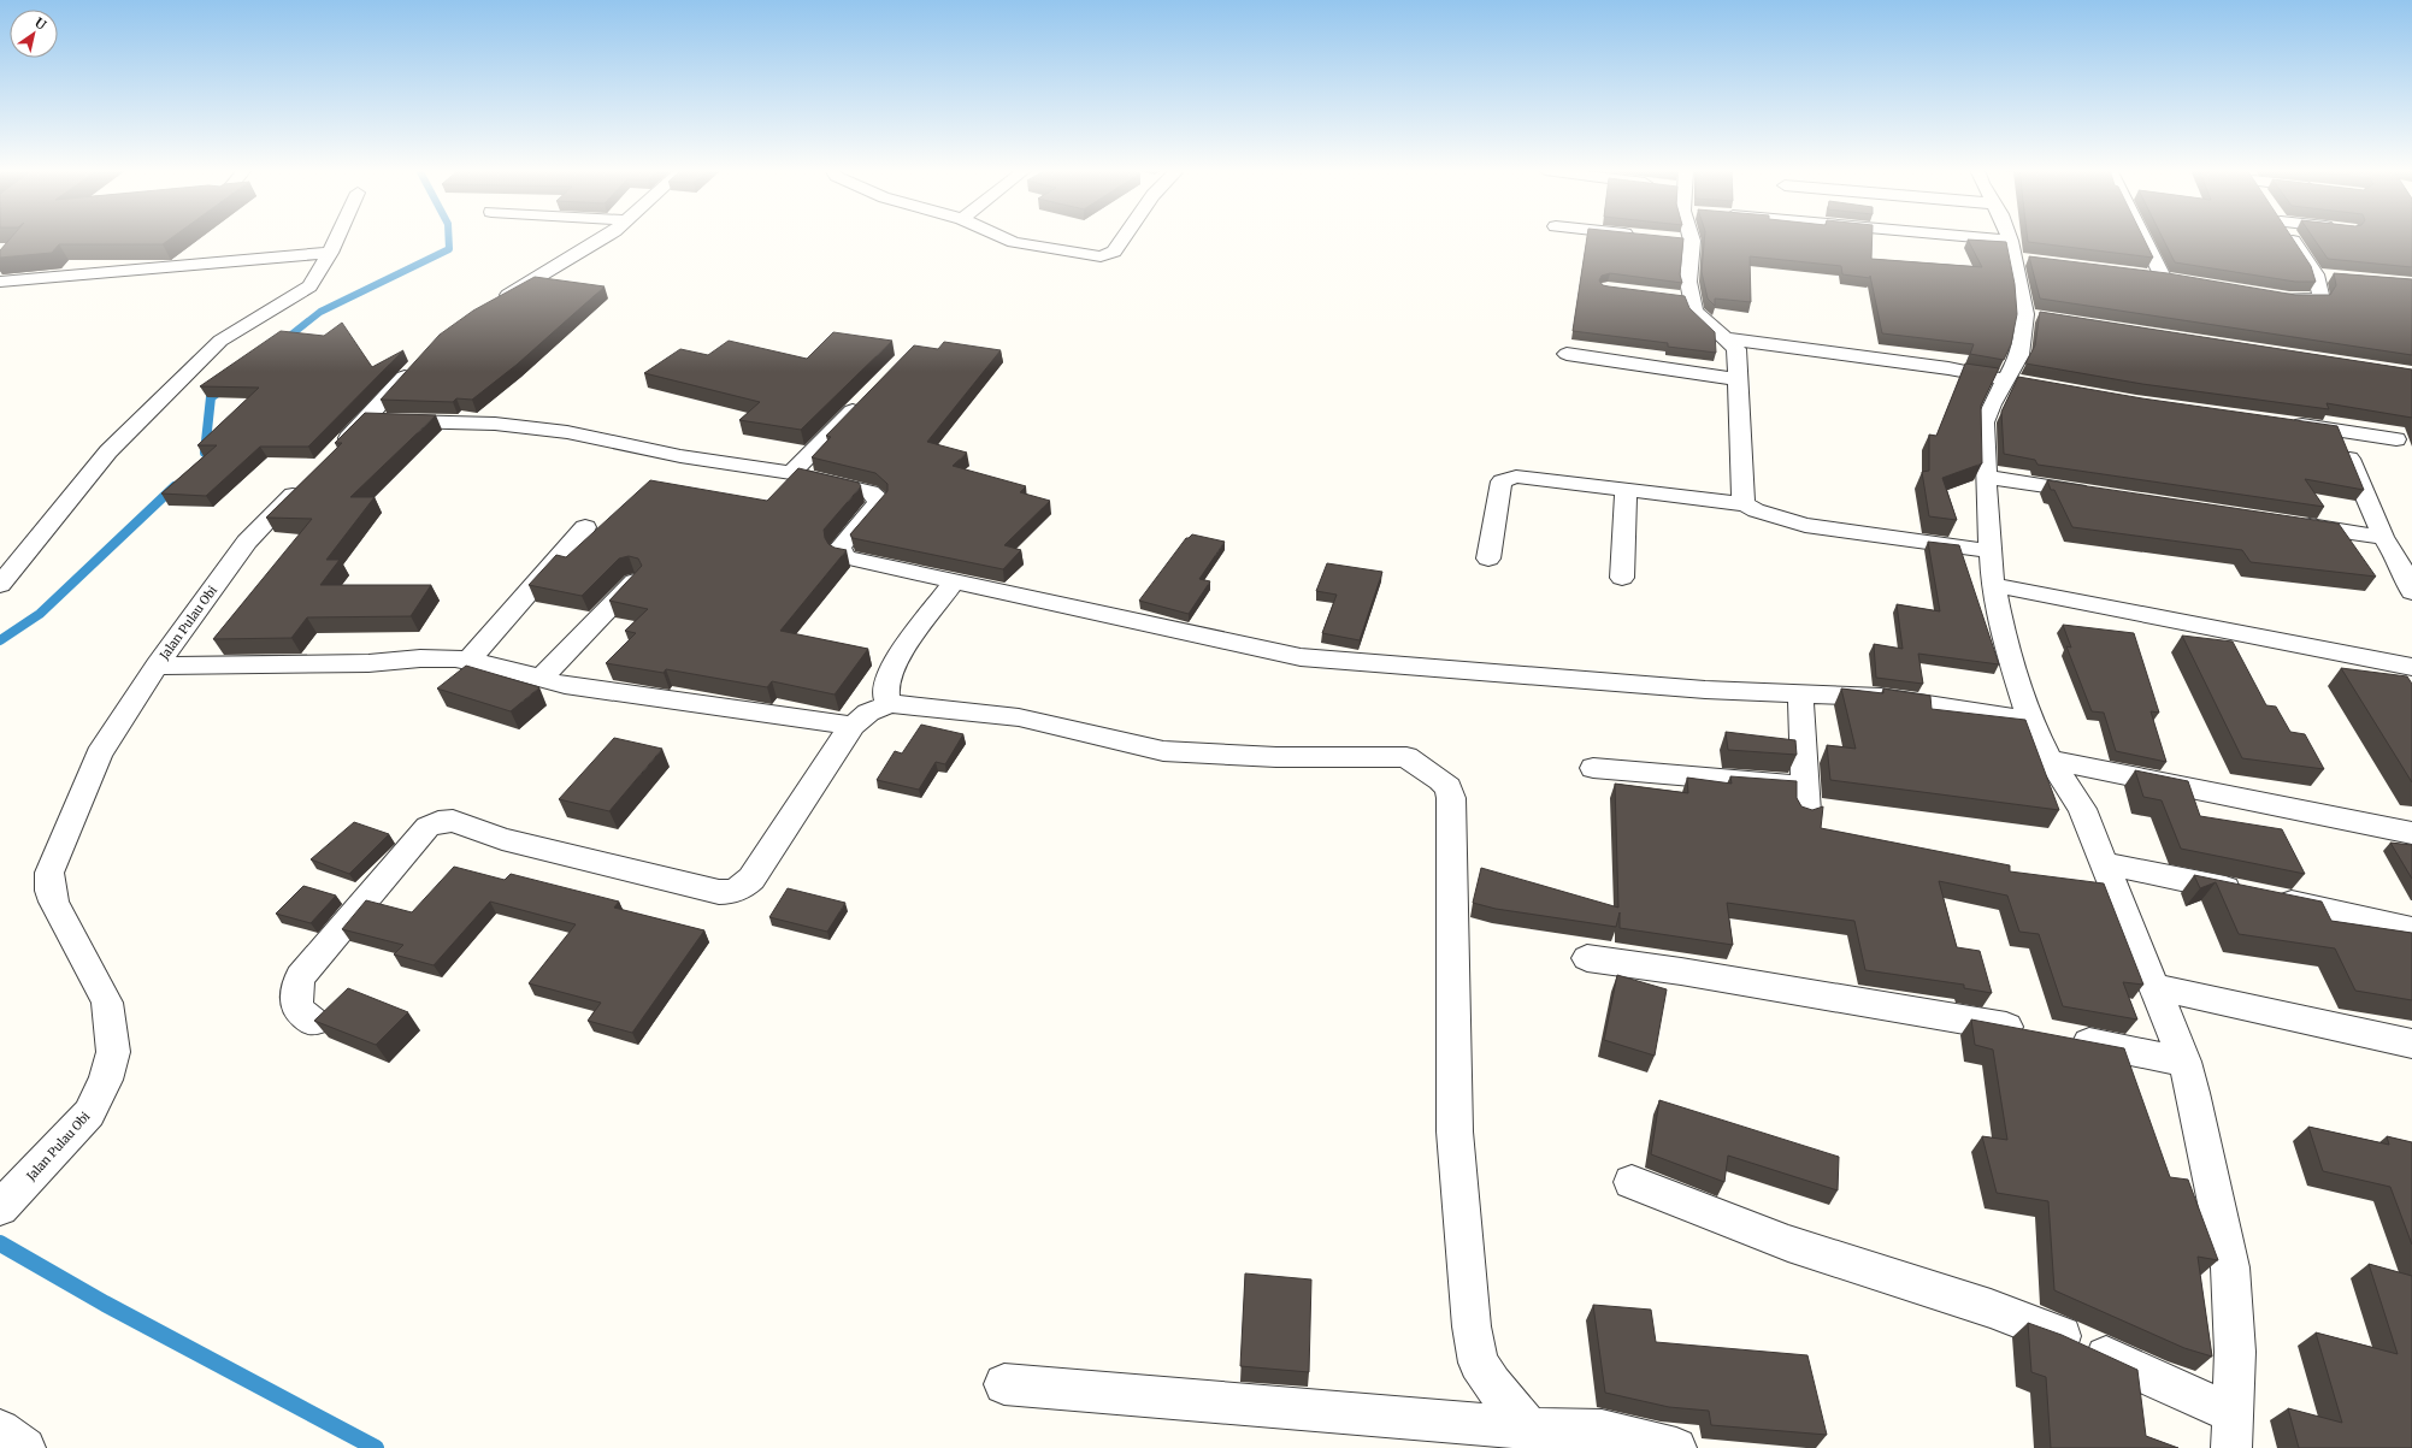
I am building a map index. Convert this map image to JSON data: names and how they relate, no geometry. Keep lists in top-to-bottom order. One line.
{"streets":{"street":["Jalan Pulau Obi"]},"north":"top right"}
